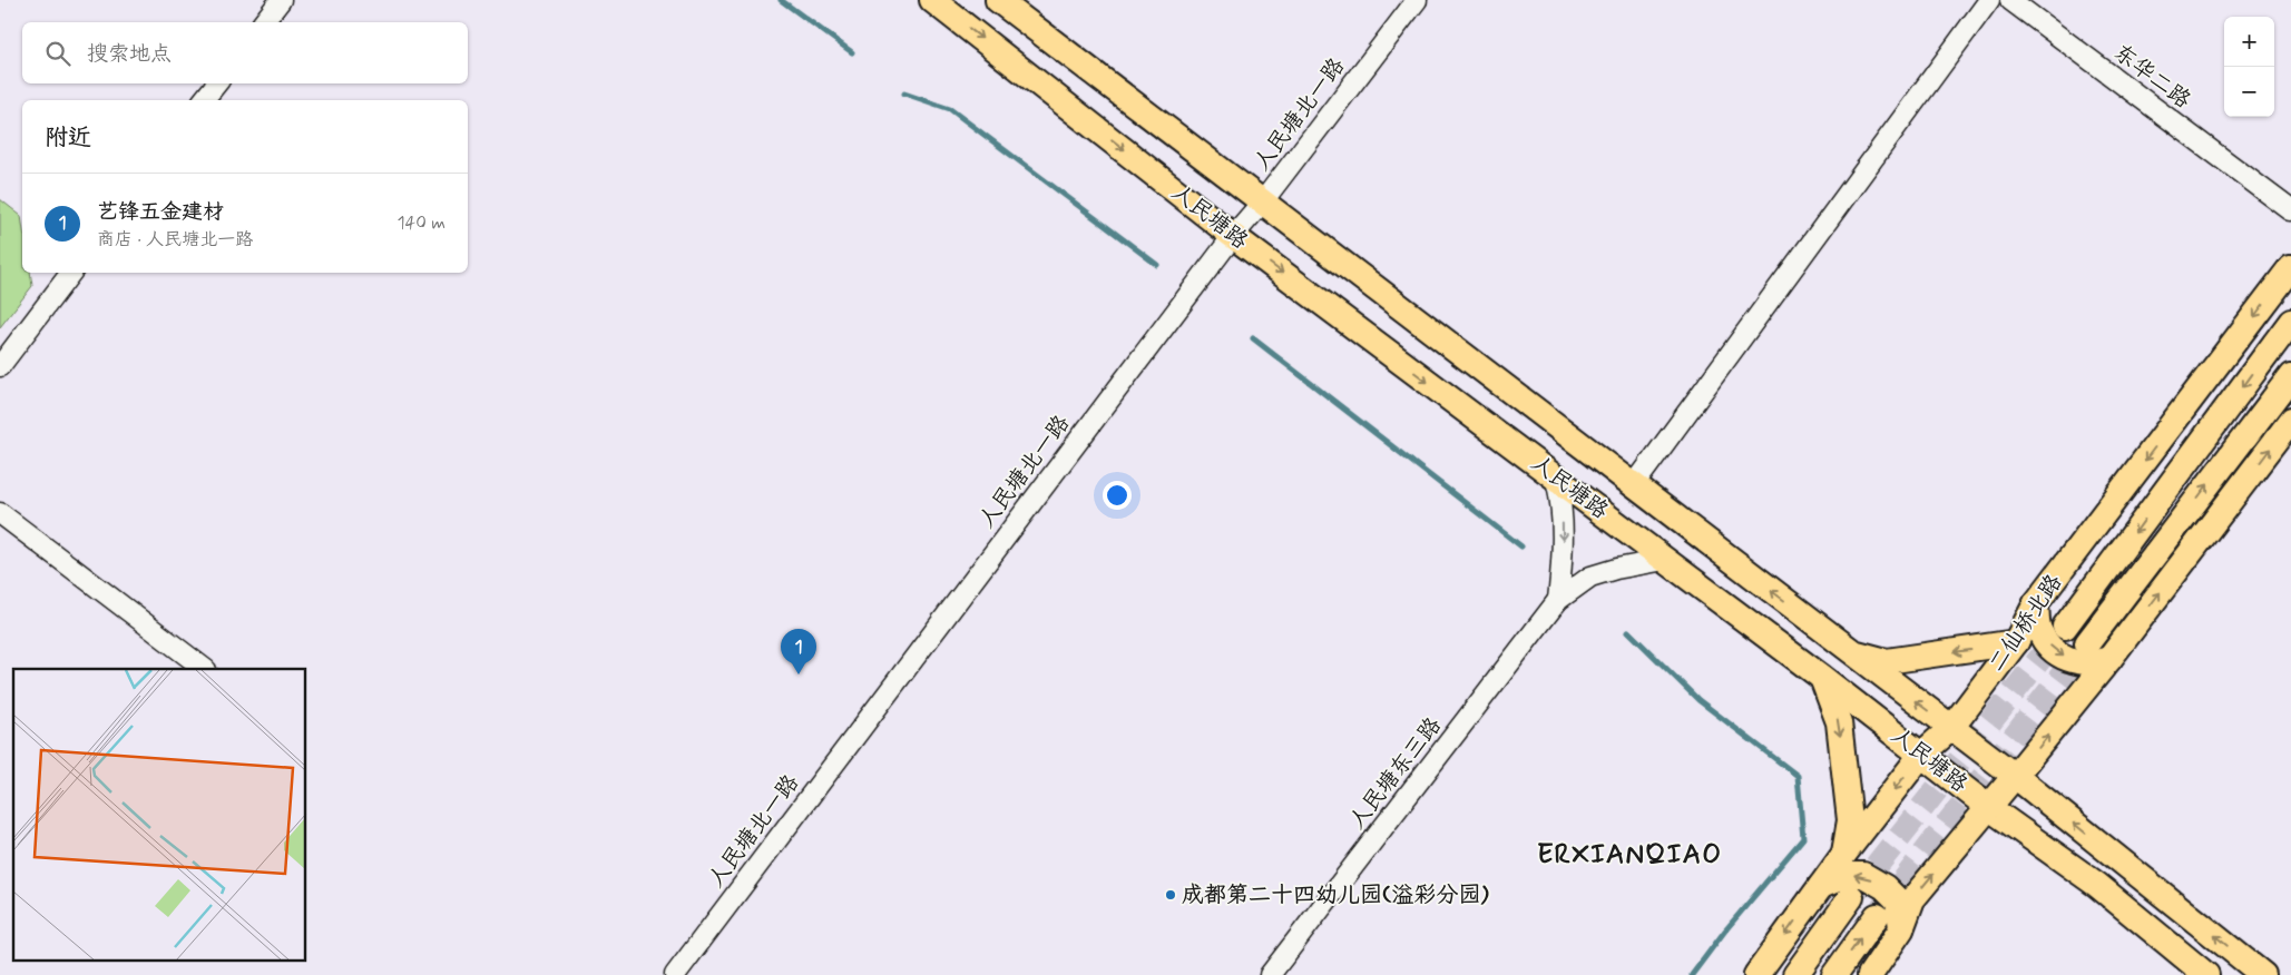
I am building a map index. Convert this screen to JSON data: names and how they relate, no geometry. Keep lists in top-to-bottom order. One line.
{"streets":{"main road":["人民塘路","二仙桥北路"],"street":["东华二路","人民塘北一路","人民塘东三路"]},"crossings":[["人民塘北一路","人民塘路"],["人民塘路","二仙桥北路"],["人民塘路","人民塘东三路"]],"districts":["ERXIANQIAO"],"places":["成都第二十四幼儿园(溢彩分园)"],"page":{"map_buttons":["+","−"],"search":"搜索地点","heading":"附近","list":[{"mark":"1","name":"艺锋五金建材","note":"商店 · 人民塘北一路","value":"140 m"}],"pins":"1"}}
